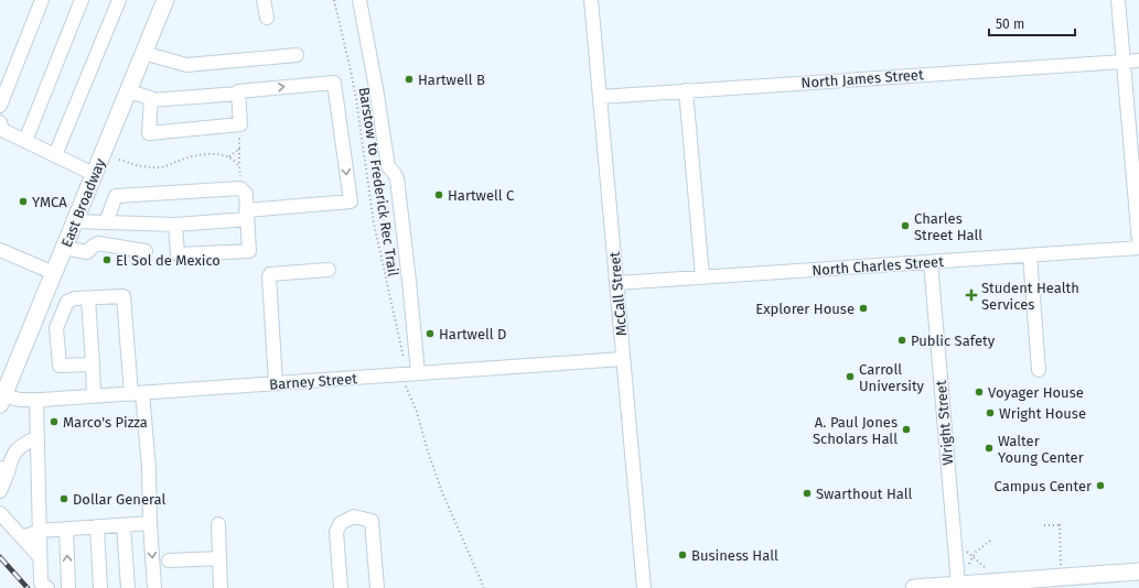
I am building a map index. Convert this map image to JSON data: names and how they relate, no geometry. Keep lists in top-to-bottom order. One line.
{"streets":{"main road":["East Broadway"],"street":["North James Street","North Charles Street","McCall Street","Barney Street","Wright Street"],"path":["Barstow to Frederick Rec Trail"]},"crossings":[["North James Street","McCall Street"],["East Broadway","Barney Street"],["North Charles Street","McCall Street"],["North Charles Street","Wright Street"],["McCall Street","Barney Street"]],"places":{"other":["Hartwell B","Hartwell C","YMCA","Charles Street Hall","El Sol de Mexico","Explorer House","Hartwell D","Public Safety","Carroll University","Voyager House","Wright House","Marco's Pizza","A. Paul Jones Scholars Hall","Walter Young Center","Campus Center","Swarthout Hall","Dollar General","Business Hall"],"health":["Student Health Services"]},"scale_bar":"50 m"}
